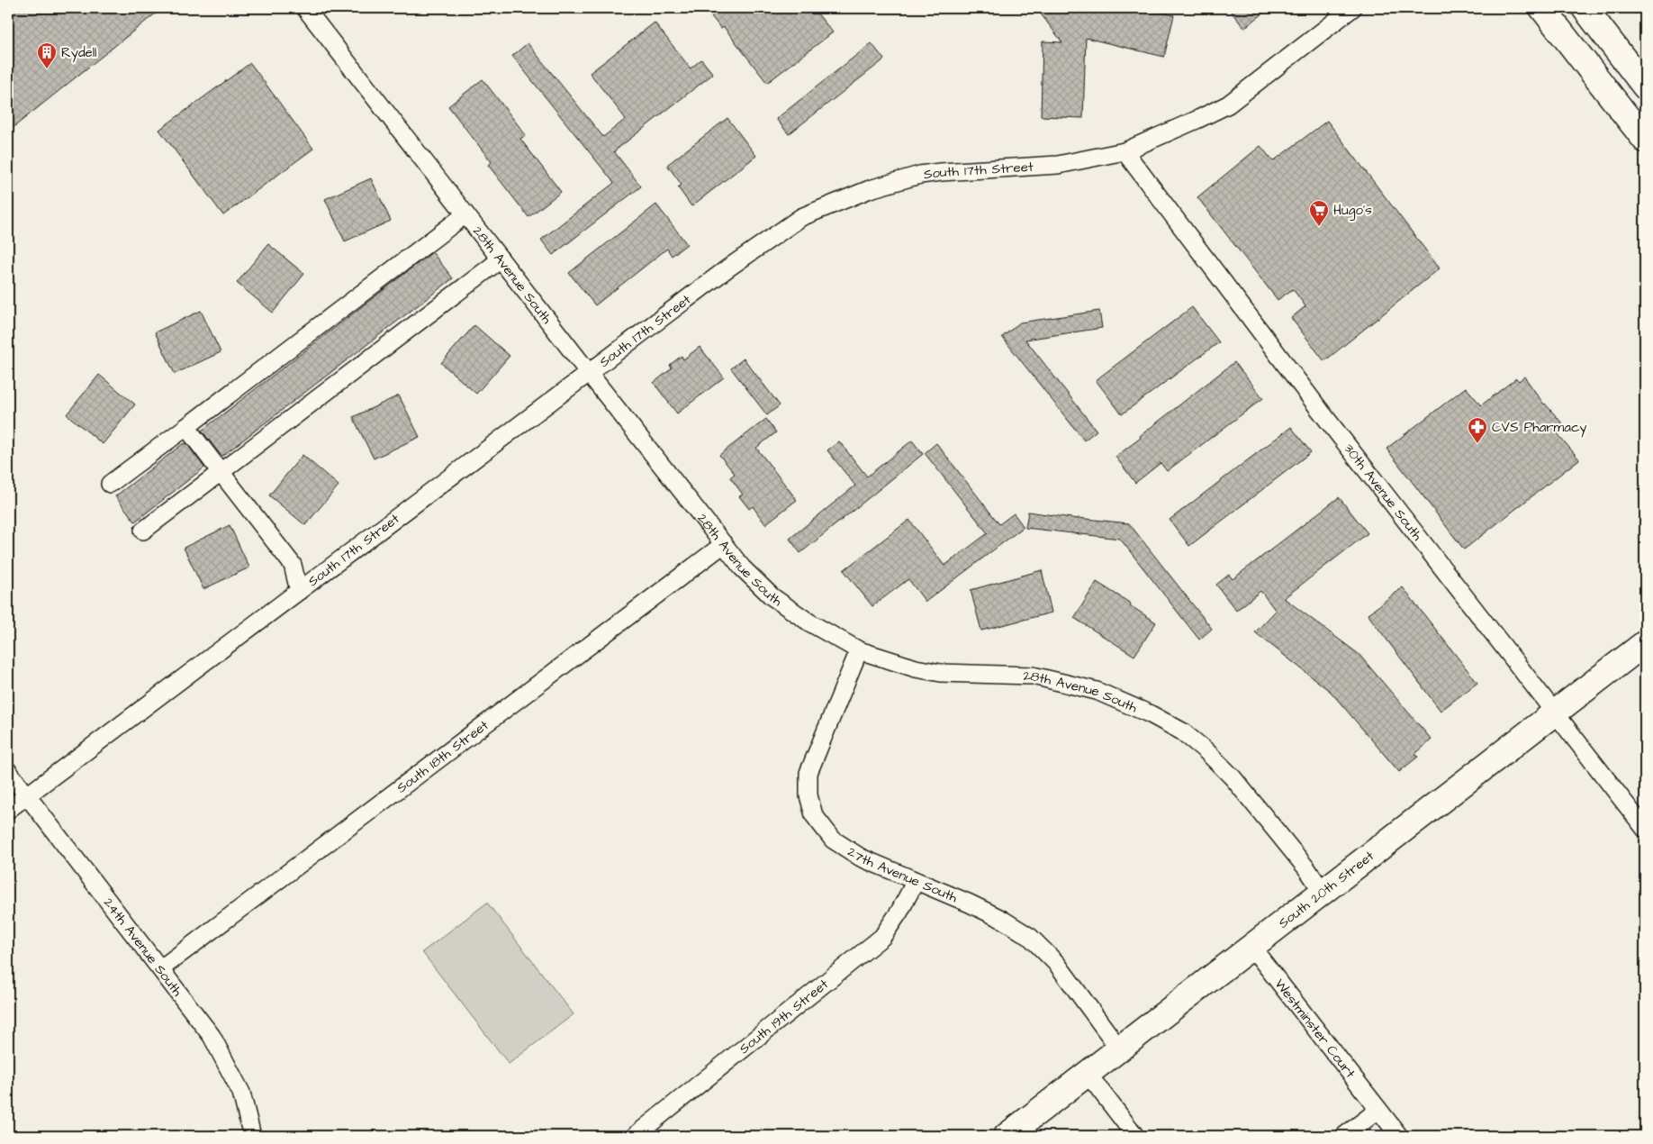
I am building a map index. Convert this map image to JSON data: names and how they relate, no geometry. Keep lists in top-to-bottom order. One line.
{"streets":{"street":["South 17th Street","28th Avenue South","30th Avenue South","South 18th Street","27th Avenue South","South 20th Street","24th Avenue South","South 19th Street","Westminster Court"]},"crossings":[["South 17th Street","28th Avenue South"],["South 17th Street","30th Avenue South"],["South 17th Street","24th Avenue South"],["28th Avenue South","South 18th Street"],["28th Avenue South","27th Avenue South"],["28th Avenue South","South 20th Street"],["30th Avenue South","South 20th Street"],["South 18th Street","24th Avenue South"],["27th Avenue South","South 20th Street"],["27th Avenue South","South 19th Street"],["South 20th Street","Westminster Court"]],"places":{"building":["Rydell"],"supermarket":["Hugo's"],"pharmacy":["CVS Pharmacy"]}}
